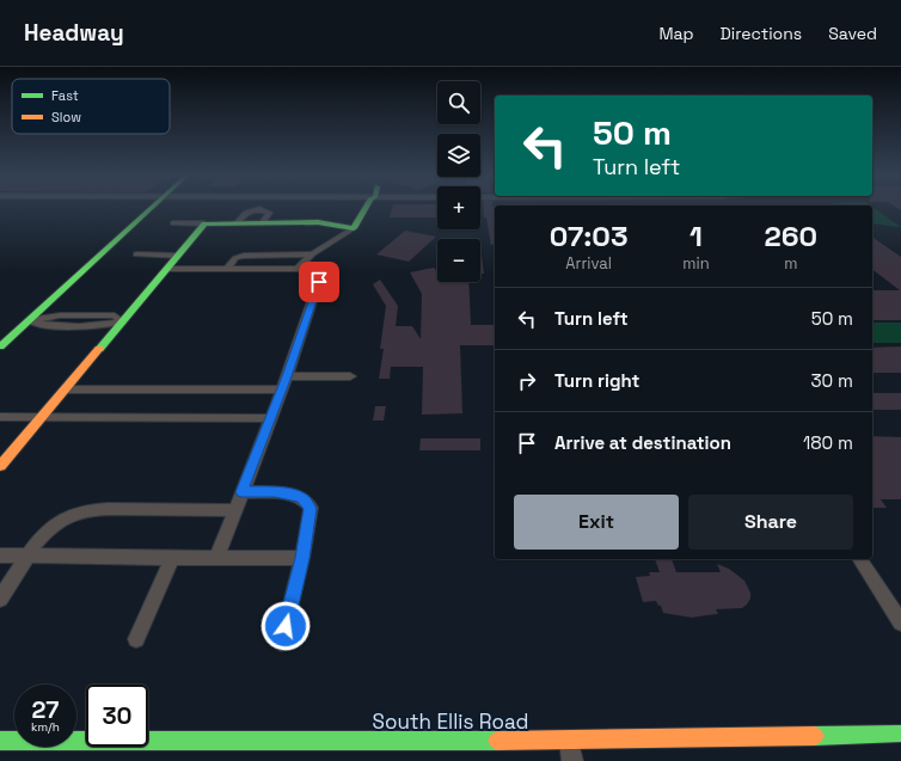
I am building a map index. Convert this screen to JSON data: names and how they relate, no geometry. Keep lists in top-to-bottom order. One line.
{"streets":{"street":["South Ellis Road"]},"legend":["Fast","Slow"],"page":{"header":"Headway","nav":["Map","Directions","Saved"],"map_buttons":["+","−"],"turn":["50 m","Turn left"],"eta":["07:03","Arrival","1","min","260","m"],"list":[{"name":"Turn left","value":"50 m"},{"name":"Turn right","value":"30 m"},{"name":"Arrive at destination","value":"180 m"}],"buttons":["Exit","Share"],"speed":"27 km/h","limit":"30"}}
